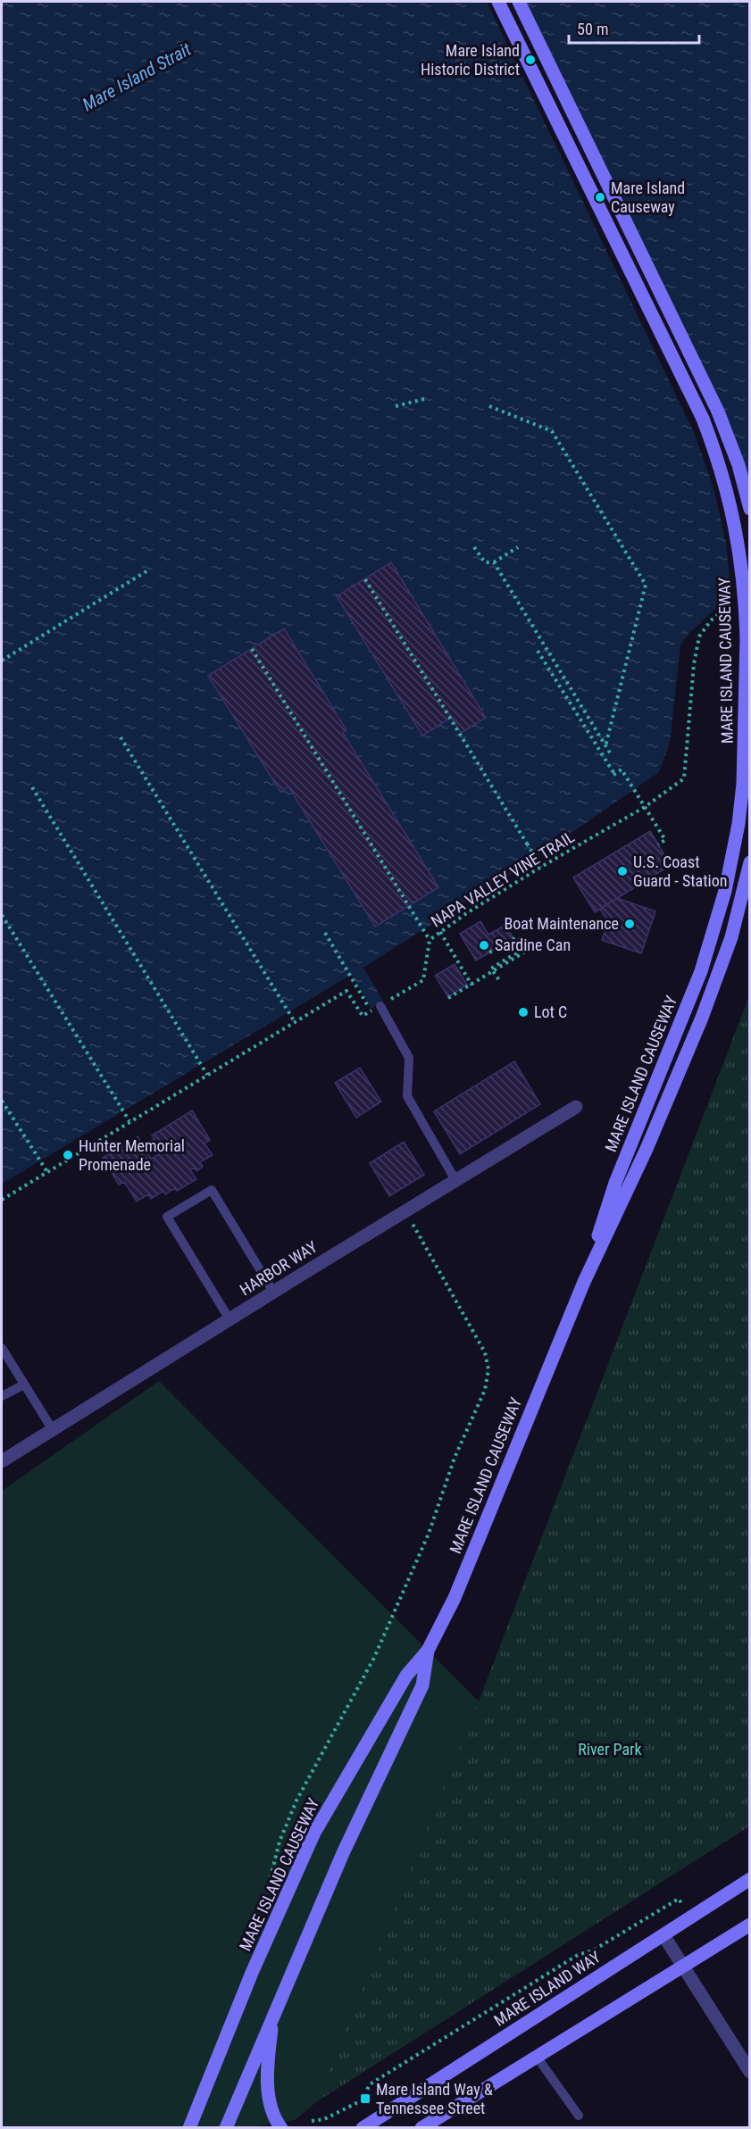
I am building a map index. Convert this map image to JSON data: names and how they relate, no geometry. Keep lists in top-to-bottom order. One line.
{"streets":{"main road":["MARE ISLAND CAUSEWAY","MARE ISLAND WAY"],"street":["HARBOR WAY"],"path":["NAPA VALLEY VINE TRAIL"]},"water":["Mare Island Strait"],"parks":["River Park"],"places":{"other":["Mare Island Historic District","Mare Island Causeway","U.S. Coast Guard - Station","Boat Maintenance","Sardine Can","Lot C","Hunter Memorial Promenade"],"transit":["Mare Island Way & Tennessee Street"]},"scale_bar":"50 m"}
